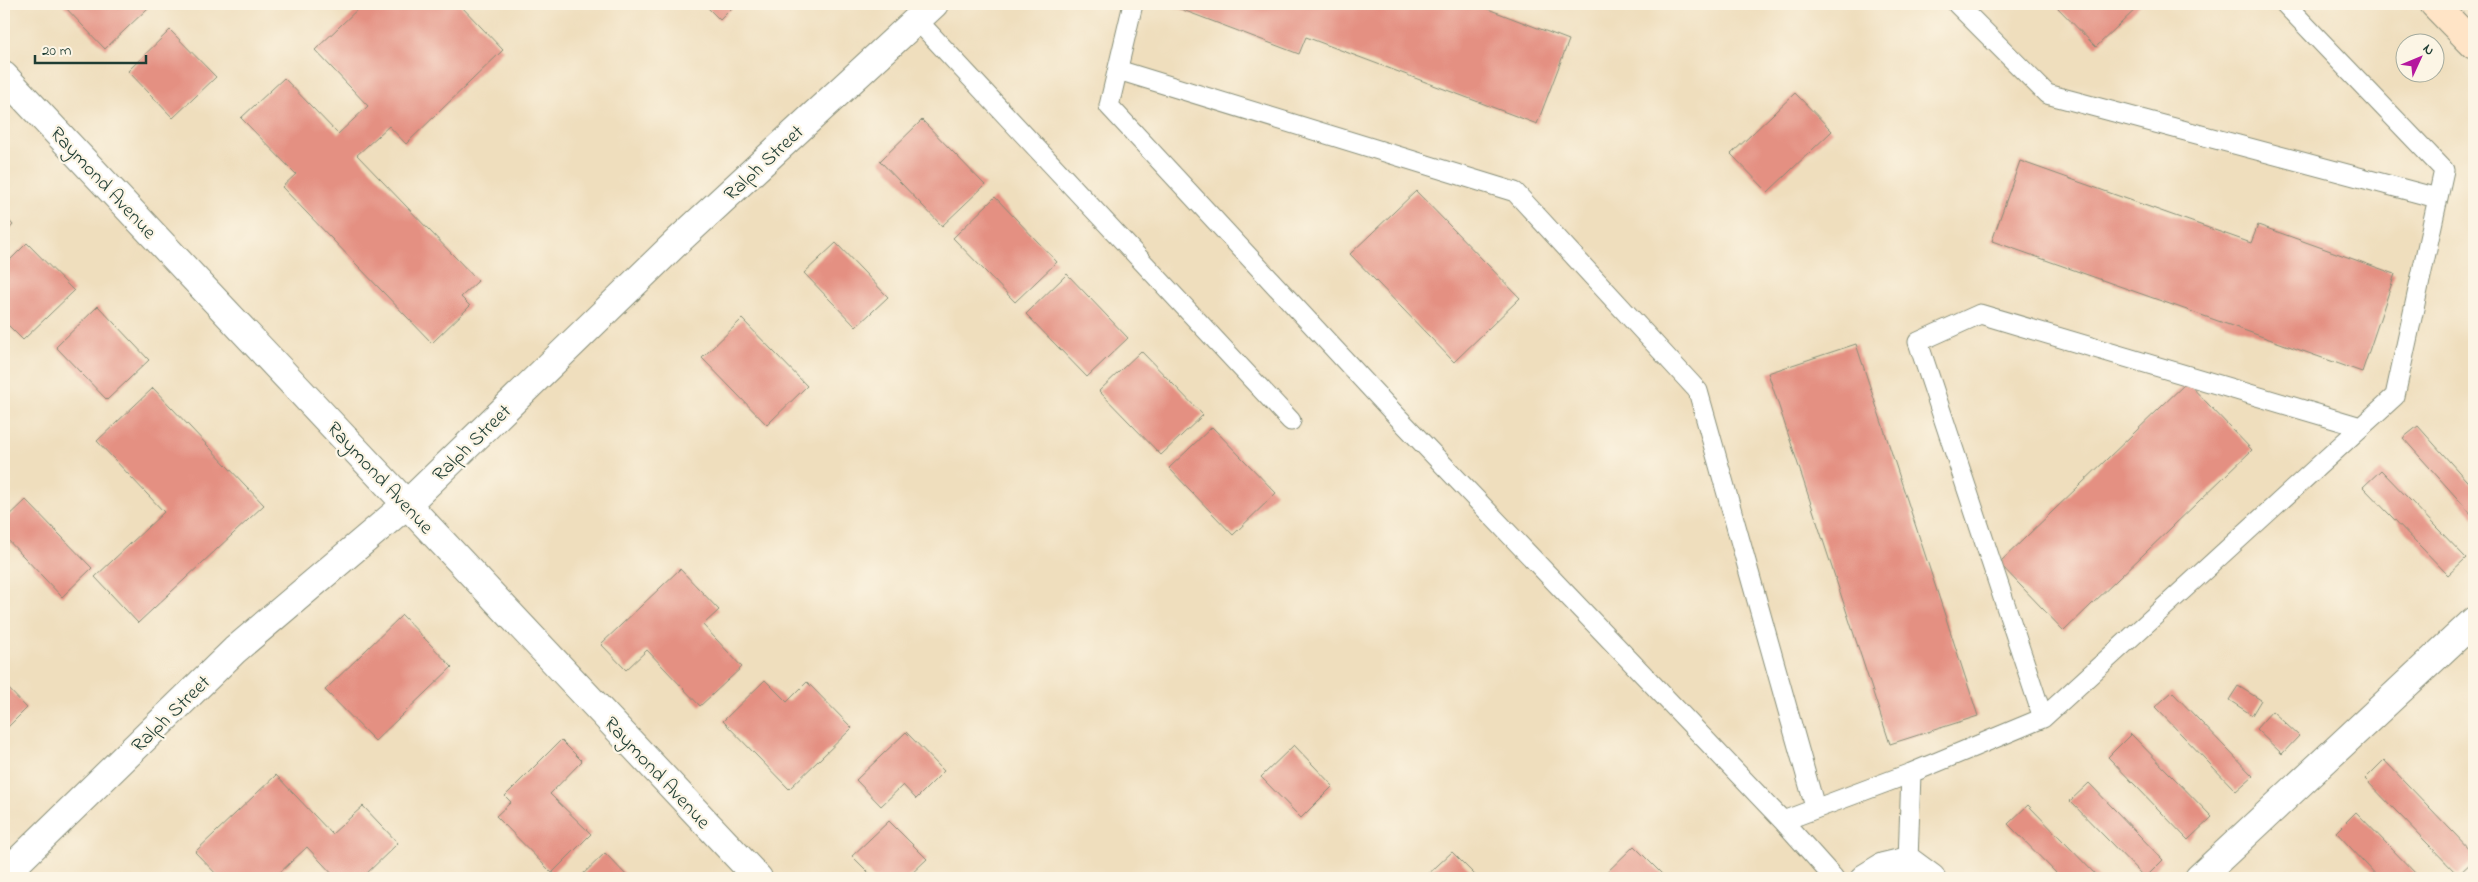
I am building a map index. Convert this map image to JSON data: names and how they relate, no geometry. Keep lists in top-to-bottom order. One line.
{"streets":{"street":["Ralph Street","Raymond Avenue"]},"crossings":[["Ralph Street","Raymond Avenue"]],"scale_bar":"20 m","north":"top right"}
